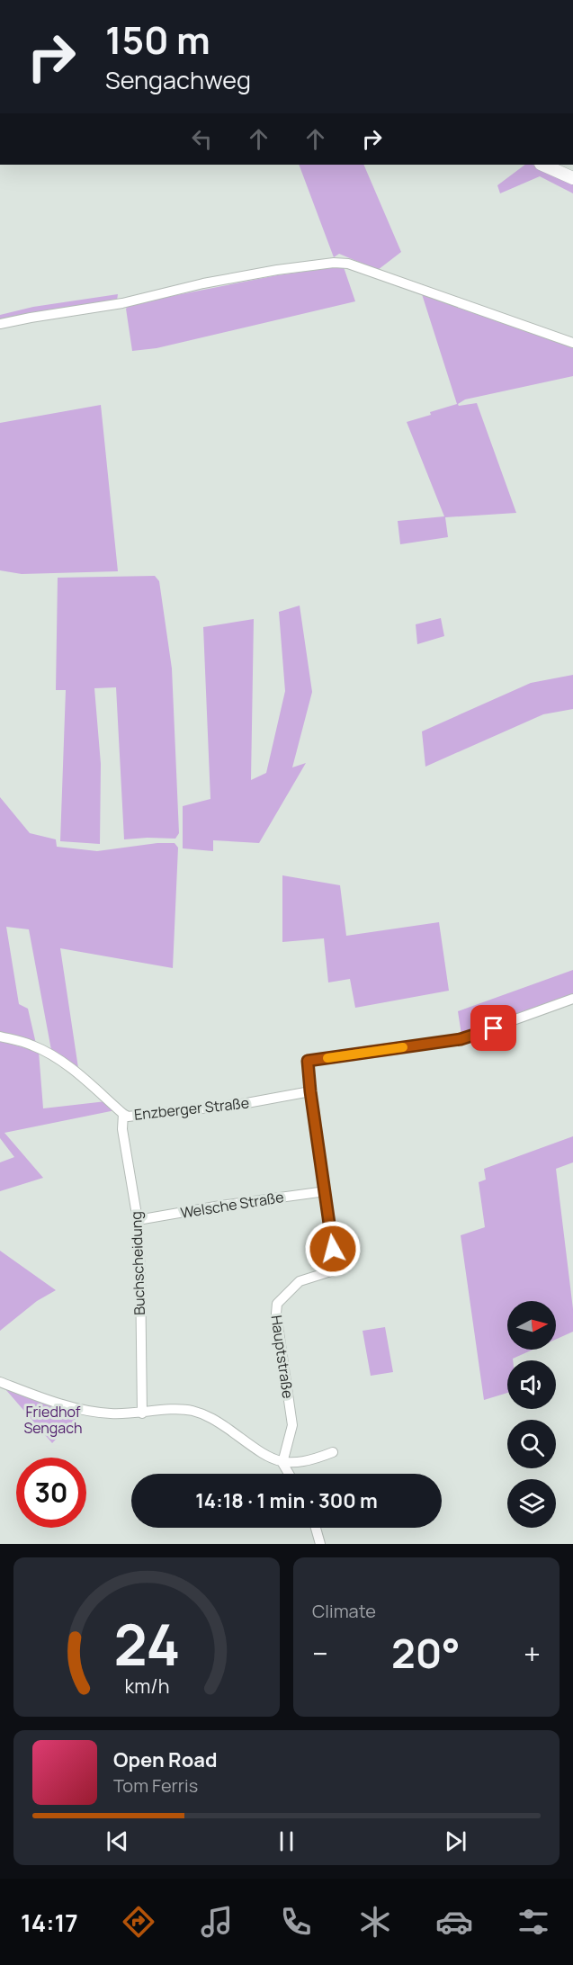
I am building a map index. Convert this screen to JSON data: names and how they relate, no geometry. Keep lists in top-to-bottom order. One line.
{"streets":{"street":["Enzberger Straße","Welsche Straße","Buchscheidung","Hauptstraße"]},"crossings":[["Enzberger Straße","Buchscheidung"],["Enzberger Straße","Hauptstraße"],["Welsche Straße","Buchscheidung"],["Welsche Straße","Hauptstraße"]],"parks":["Friedhof Sengach"],"north":"right","page":{"turn":["150 m","Sengachweg"],"limit":"30","trip":"14:18 · 1 min · 300 m","tile":"Climate","heat":["−","20°","+"],"song":["Open Road","Tom Ferris"],"tabs":"14:17","gauge":["24","km/h"]}}
